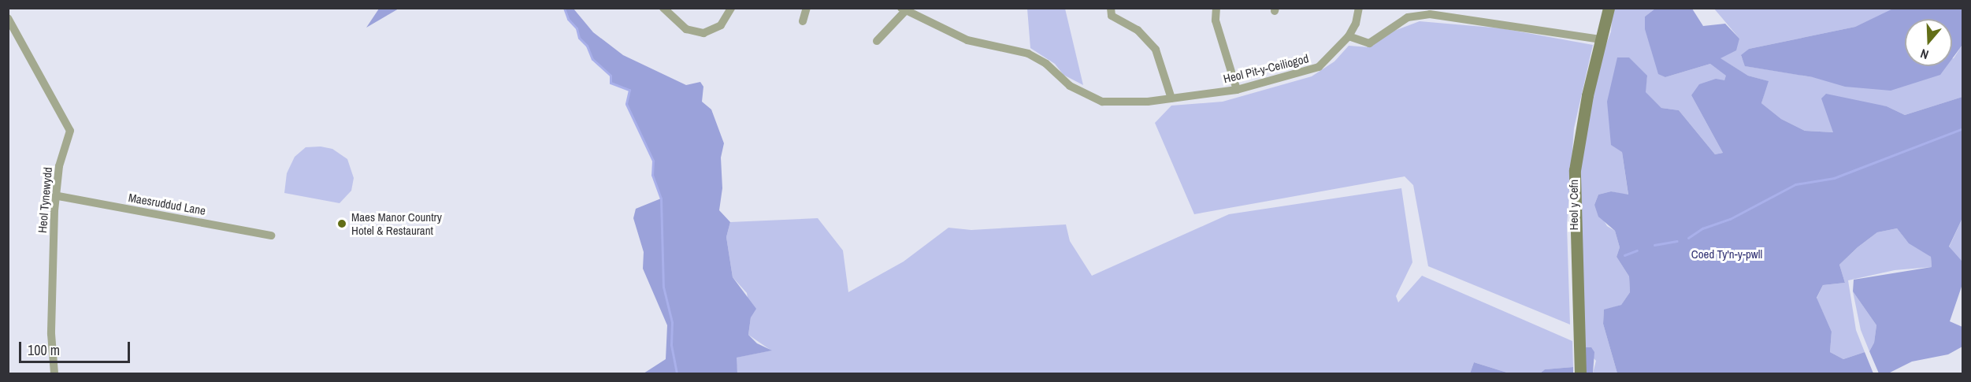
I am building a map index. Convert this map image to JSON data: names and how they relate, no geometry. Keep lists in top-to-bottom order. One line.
{"streets":{"street":["Heol Pit-y-Ceiliogod","Heol Tynewydd","Maesruddud Lane","Heol y Cefn"]},"crossings":[["Heol Tynewydd","Maesruddud Lane"]],"parks":["Coed Ty'n-y-pwll"],"places":["Maes Manor Country Hotel & Restaurant"],"scale_bar":"100 m","north":"bottom"}
